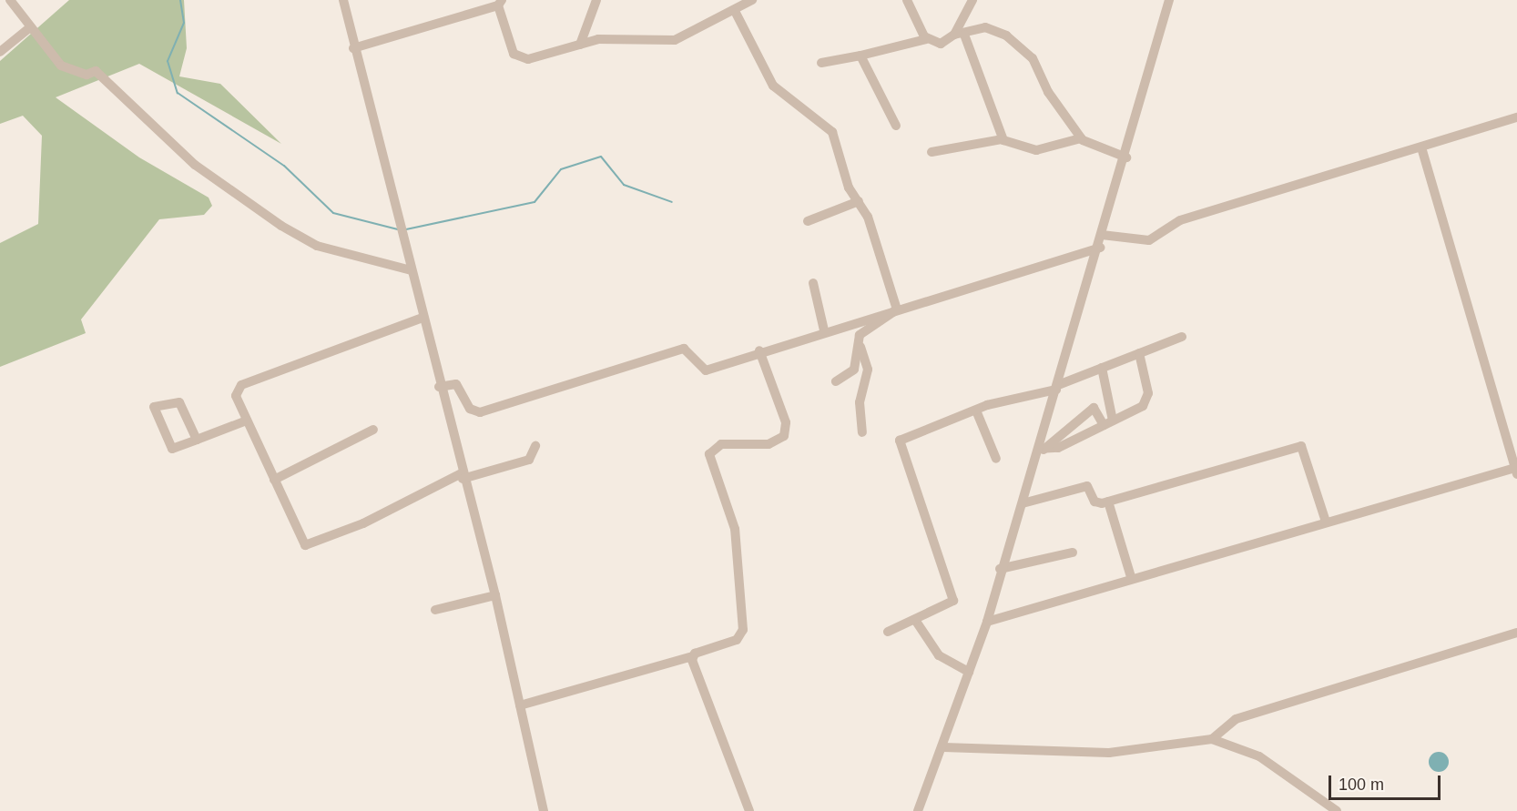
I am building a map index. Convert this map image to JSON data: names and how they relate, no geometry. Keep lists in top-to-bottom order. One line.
{"scale_bar":"100 m"}
